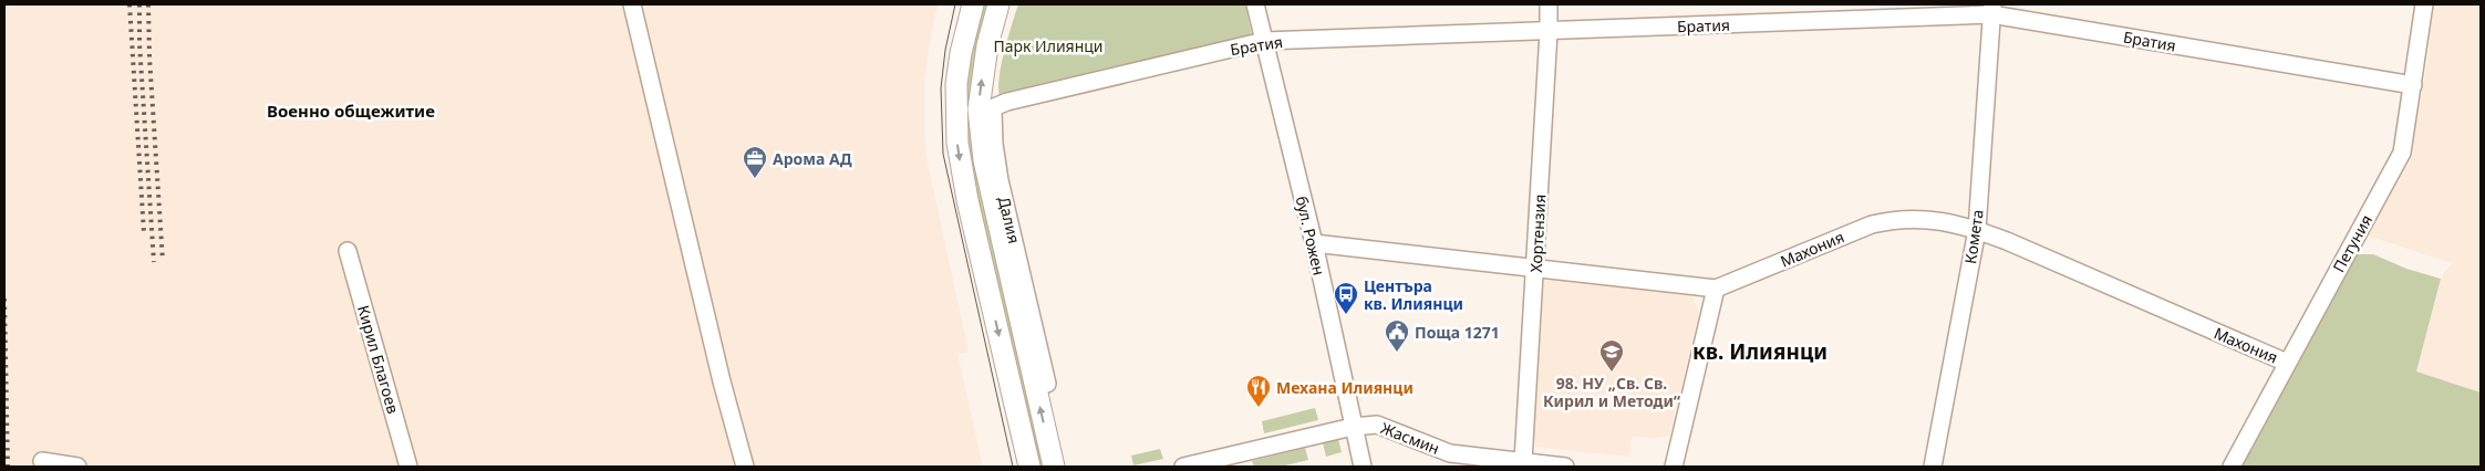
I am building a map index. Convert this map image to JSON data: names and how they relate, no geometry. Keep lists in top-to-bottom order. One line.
{"streets":{"street":["Братия","Далия","Хортензия","бул. Рожен","Комета","Петуния","Махония","Кирил Благоев","Жасмин"]},"crossings":[["Братия","Далия"],["Братия","Хортензия"],["Братия","бул. Рожен"],["Братия","Комета"],["Братия","Петуния"],["Хортензия","Махония"],["Хортензия","Жасмин"],["бул. Рожен","Махония"],["бул. Рожен","Жасмин"],["Комета","Махония"],["Петуния","Махония"]],"districts":["Военно общежитие","кв. Илиянци"],"parks":["Парк Илиянци"],"places":{"office":["Арома АД"],"bus stop":["Центъра кв. Илиянци"],"public building":["Поща 1271"],"school or university":["98. НУ „Св. Св. Кирил и Методи“"],"restaurant":["Механа Илиянци"]}}
